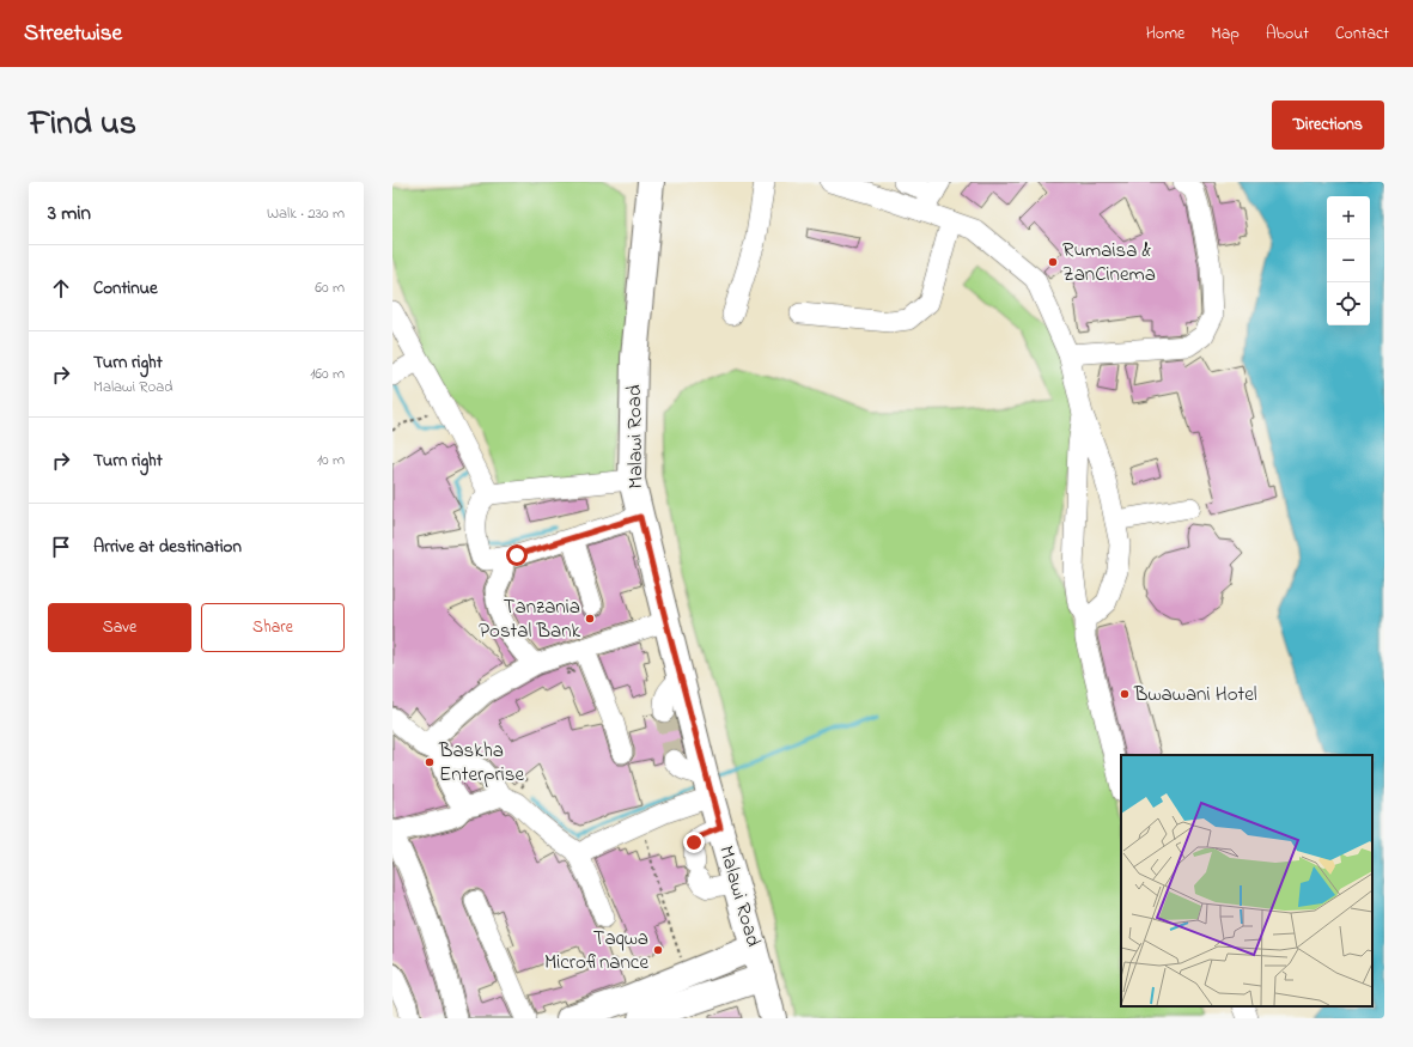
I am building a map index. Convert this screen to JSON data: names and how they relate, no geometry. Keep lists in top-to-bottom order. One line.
{"streets":{"main road":["Malawi Road"]},"places":["Rumaisa & ZanCinema","Tanzania Postal Bank","Bwawani Hotel","Baskha Enterprise","Taqwa Microfinance"],"page":{"header":"Streetwise","nav":["Home","Map","About","Contact"],"title":"Find us","buttons":["Directions",["Save","Share"]],"heading":["3 min","Walk · 230 m"],"map_buttons":["+","−"],"list":[["Continue","60 m"],["Turn right","Malawi Road","160 m"],["Turn right","10 m"],"Arrive at destination"]}}
